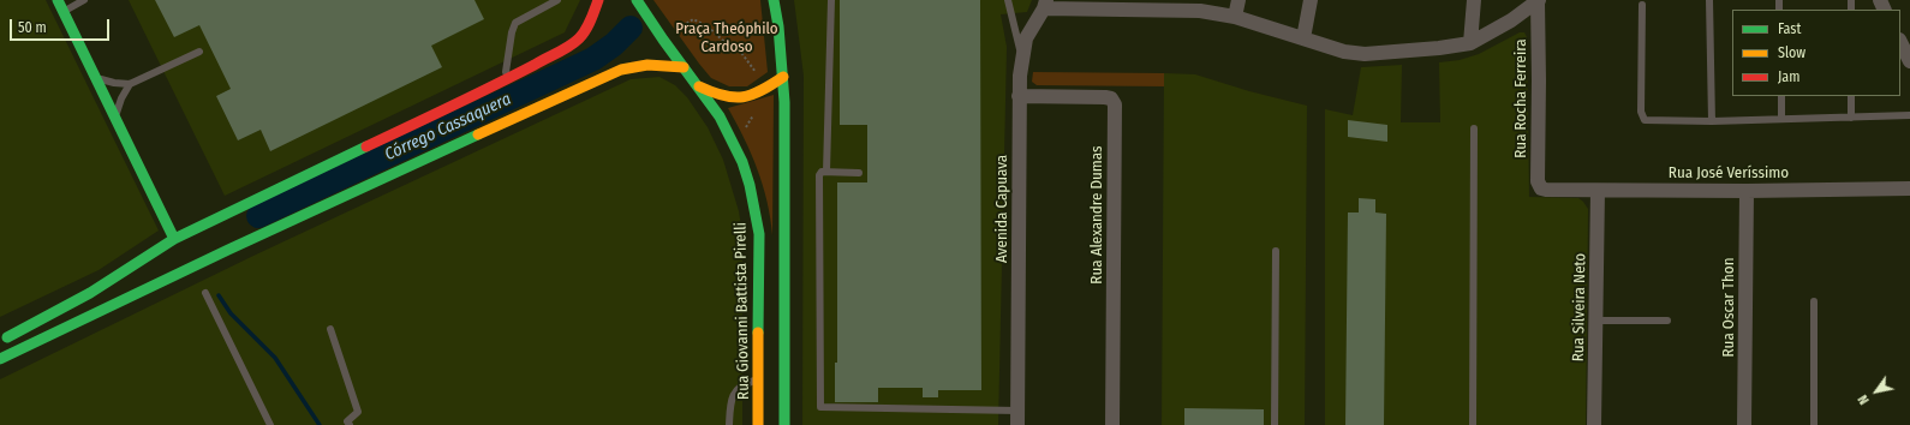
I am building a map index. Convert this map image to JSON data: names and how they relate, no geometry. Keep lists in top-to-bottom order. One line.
{"streets":{"main road":["Rua Giovanni Battista Pirelli"],"street":["Rua Rocha Ferreira","Rua José Veríssimo","Avenida Capuava","Rua Alexandre Dumas","Rua Silveira Neto","Rua Oscar Thon"]},"crossings":[["Rua Rocha Ferreira","Rua José Veríssimo"],["Rua José Veríssimo","Rua Silveira Neto"],["Rua José Veríssimo","Rua Oscar Thon"],["Avenida Capuava","Rua Alexandre Dumas"]],"water":["Córrego Cassaquera"],"parks":["Praça Theóphilo Cardoso"],"legend":["Fast","Slow","Jam"],"scale_bar":"50 m","north":"bottom left"}
